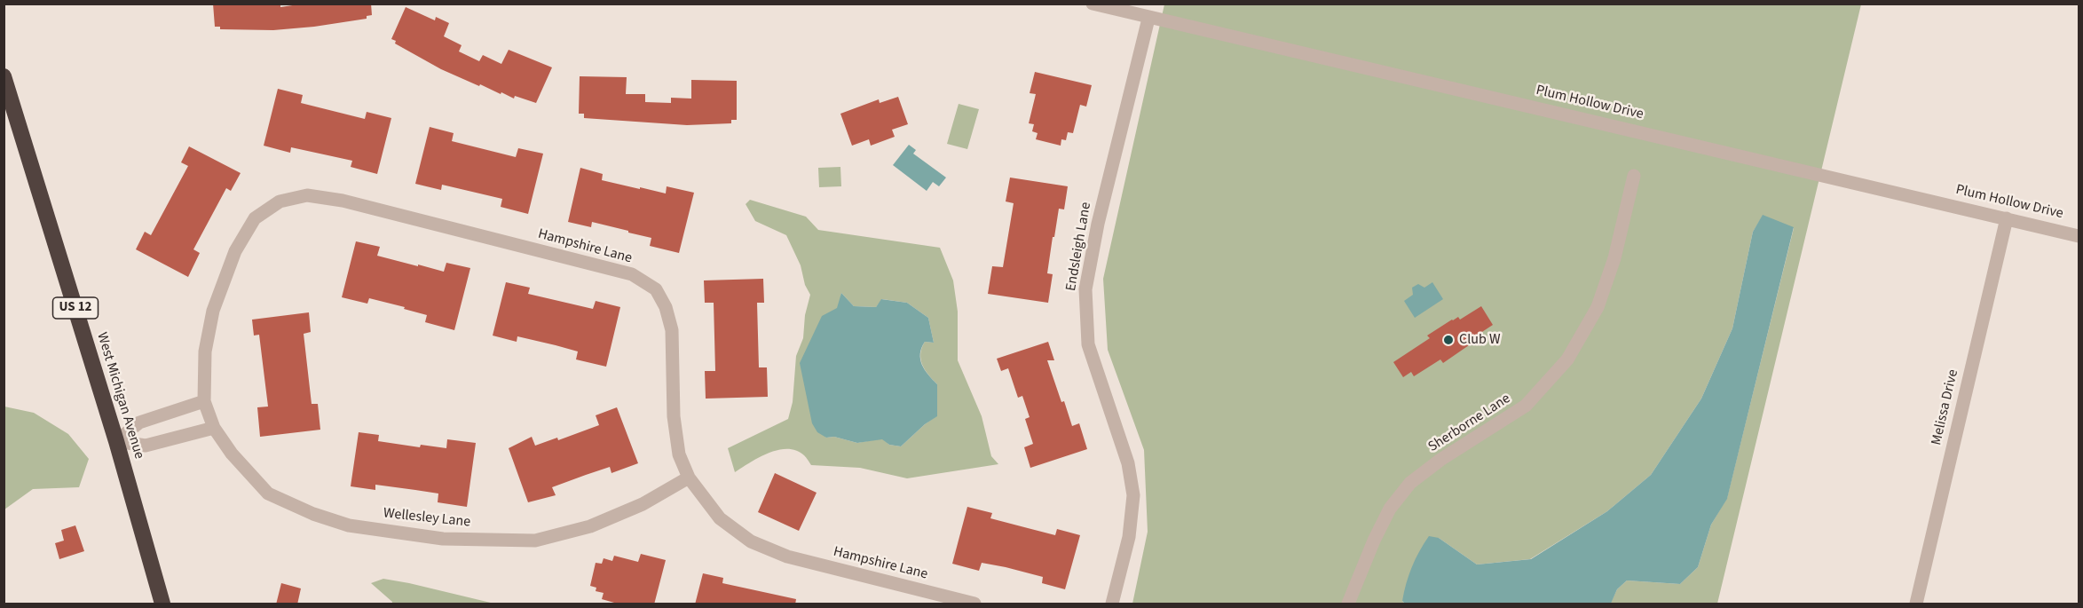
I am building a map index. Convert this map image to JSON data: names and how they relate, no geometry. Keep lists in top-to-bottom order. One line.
{"streets":{"highway":["US 12","West Michigan Avenue"],"street":["Plum Hollow Drive","Hampshire Lane","Endsleigh Lane","Melissa Drive","Sherborne Lane","Wellesley Lane"]},"crossings":[["Plum Hollow Drive","Endsleigh Lane"],["Plum Hollow Drive","Melissa Drive"],["Hampshire Lane","Wellesley Lane"]],"places":["Club W"]}
